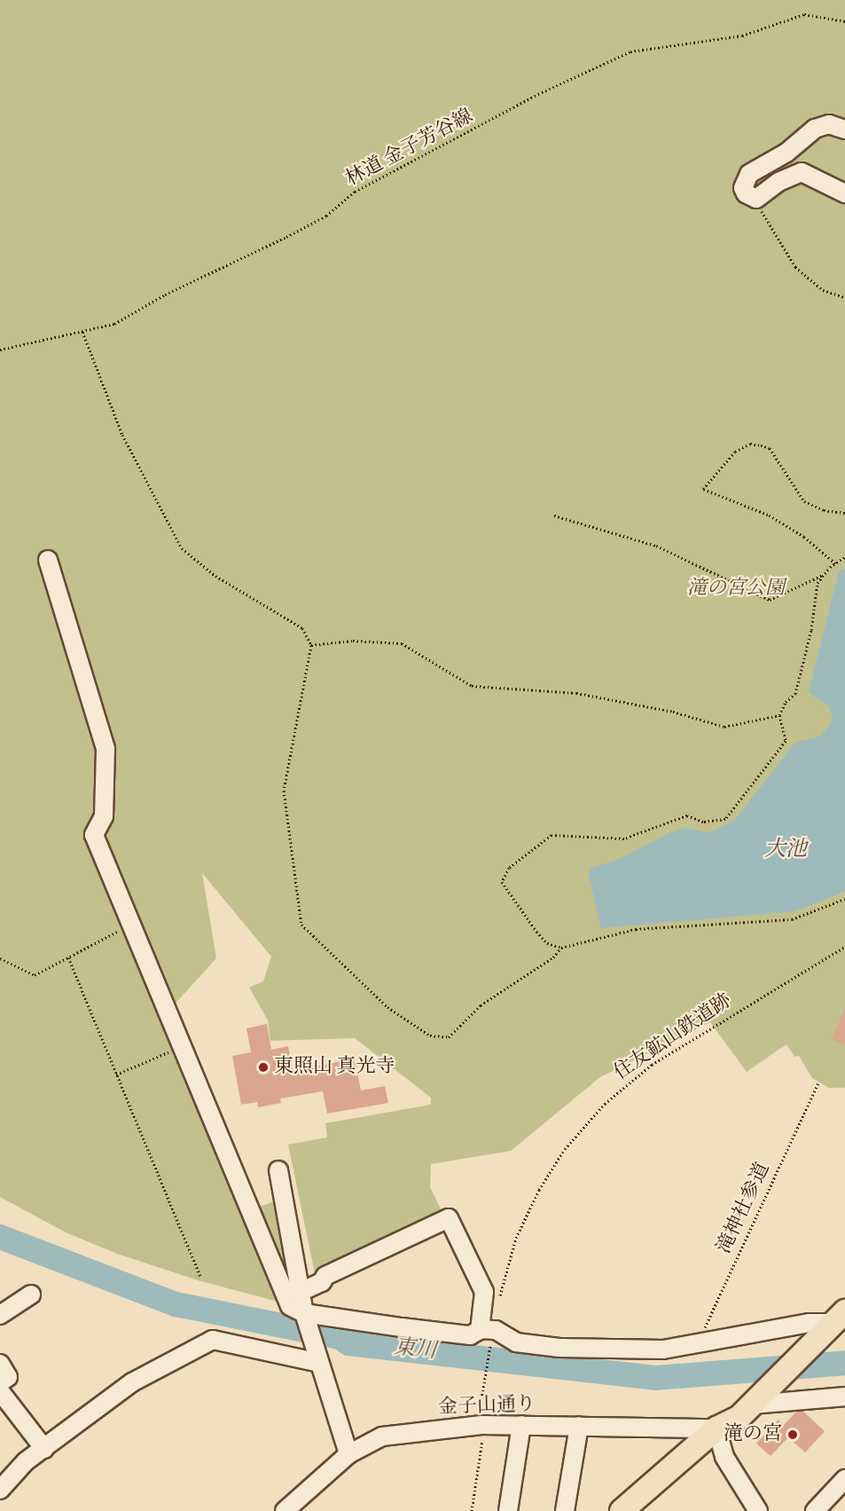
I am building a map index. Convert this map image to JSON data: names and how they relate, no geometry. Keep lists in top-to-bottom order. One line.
{"streets":{"street":["金子山通り"],"path":["林道 金子芳谷線","住友鉱山鉄道跡","滝神社参道"]},"water":["大池","東川"],"parks":["滝の宮公園"],"places":["東照山 真光寺","滝の宮"]}
